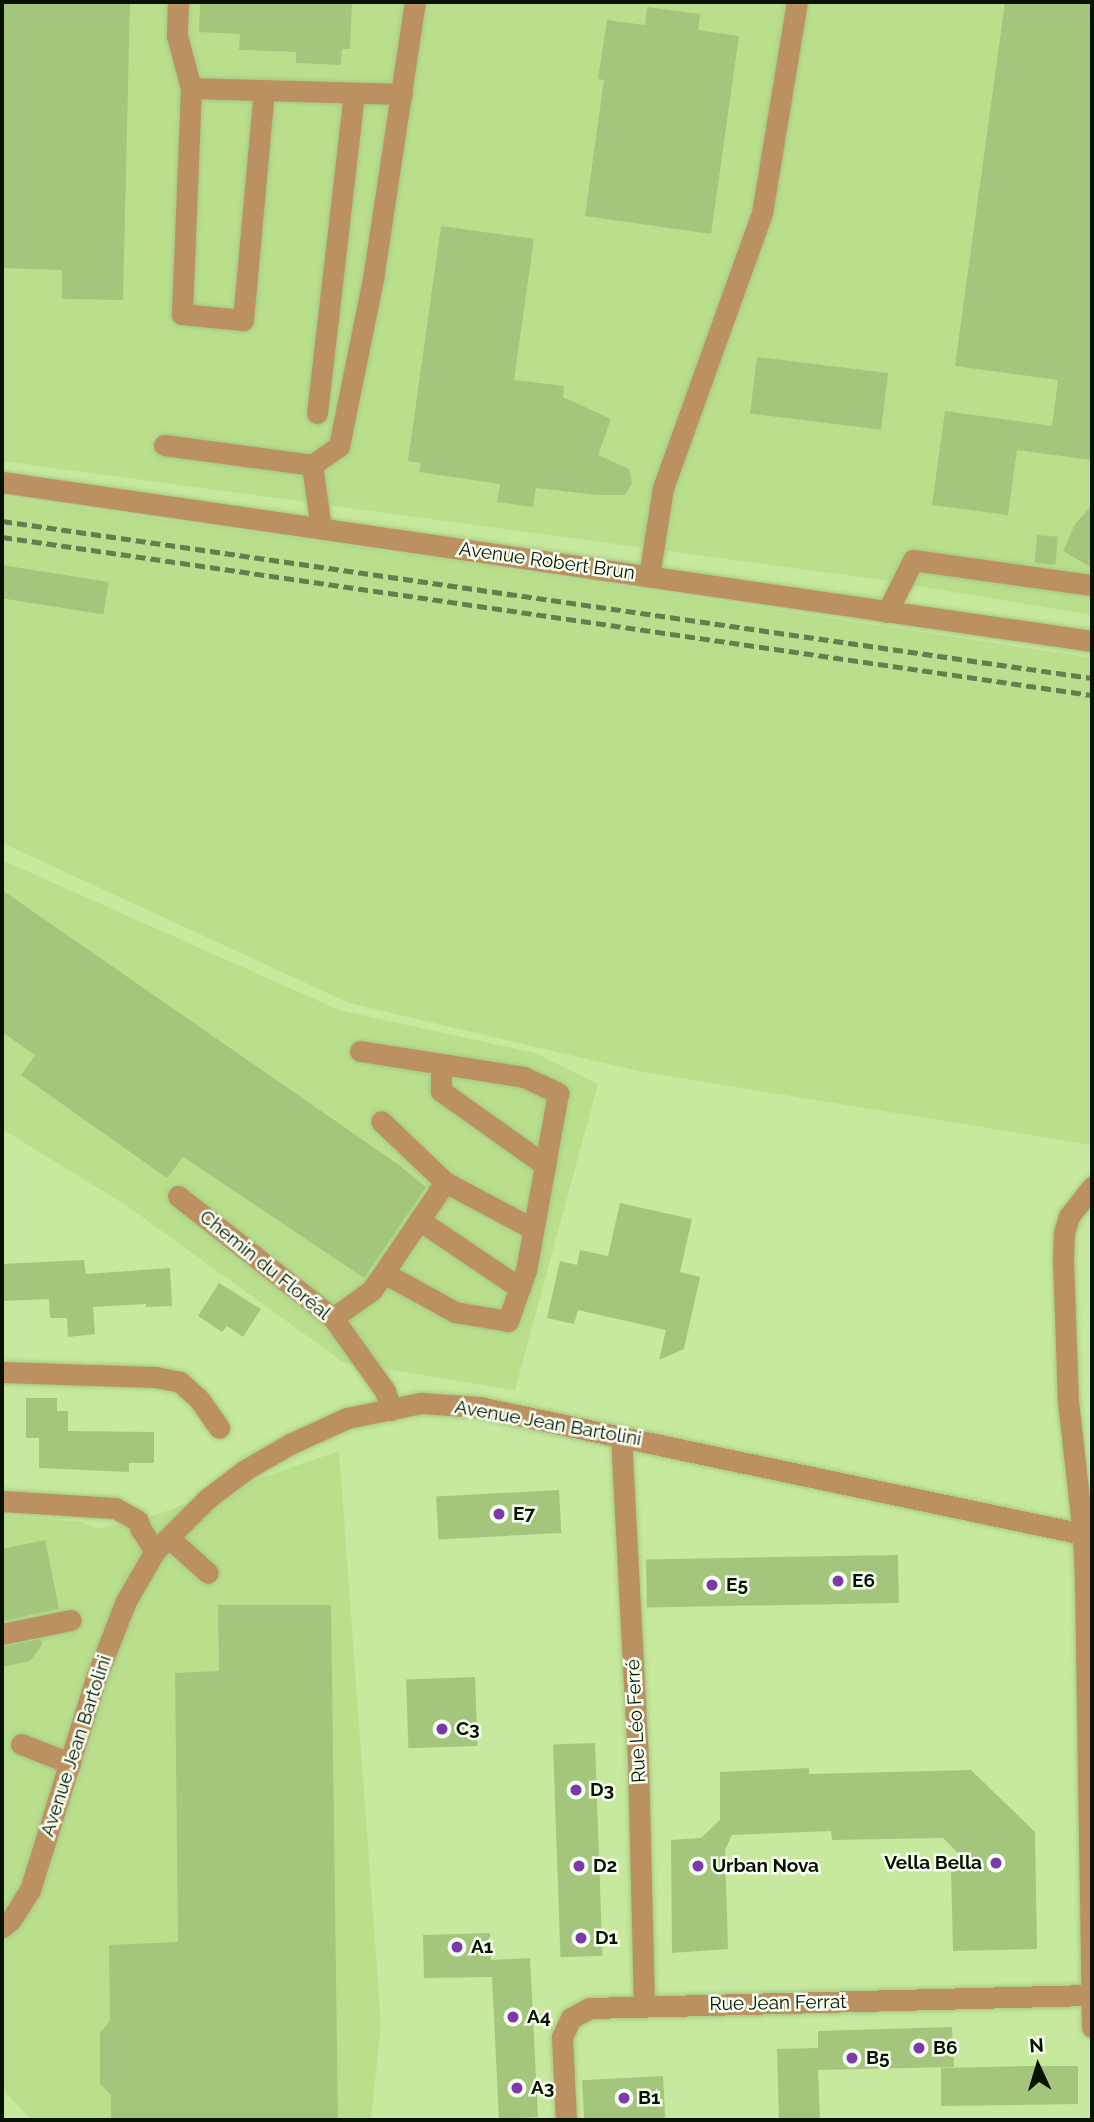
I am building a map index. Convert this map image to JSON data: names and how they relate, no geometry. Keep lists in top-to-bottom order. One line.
{"streets":{"street":["Avenue Robert Brun","Chemin du Floréal","Avenue Jean Bartolini","Rue Léo Ferré","Rue Jean Ferrat"]},"crossings":[["Chemin du Floréal","Avenue Jean Bartolini"],["Avenue Jean Bartolini","Rue Léo Ferré"],["Rue Léo Ferré","Rue Jean Ferrat"]],"places":["E7","E6","E5","C3","D3","Vella Bella","D2","Urban Nova","D1","A1","A4","B6","B5","A3","B1"],"north":"top"}
